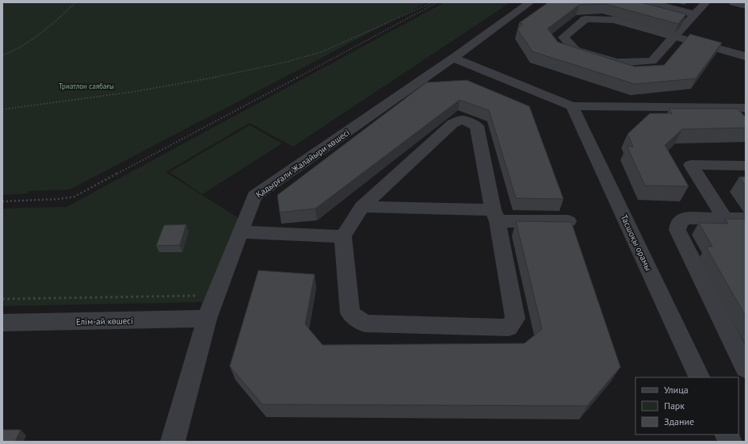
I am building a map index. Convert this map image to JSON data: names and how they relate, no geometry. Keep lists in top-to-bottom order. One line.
{"streets":{"street":["Қадырғали Жалайыри көшесі","Тасшоқы орамы","Елім-ай көшесі"]},"crossings":[["Қадырғали Жалайыри көшесі","Елім-ай көшесі"]],"parks":["Триатлон саябағы"],"legend":["Улица","Парк","Здание"]}
